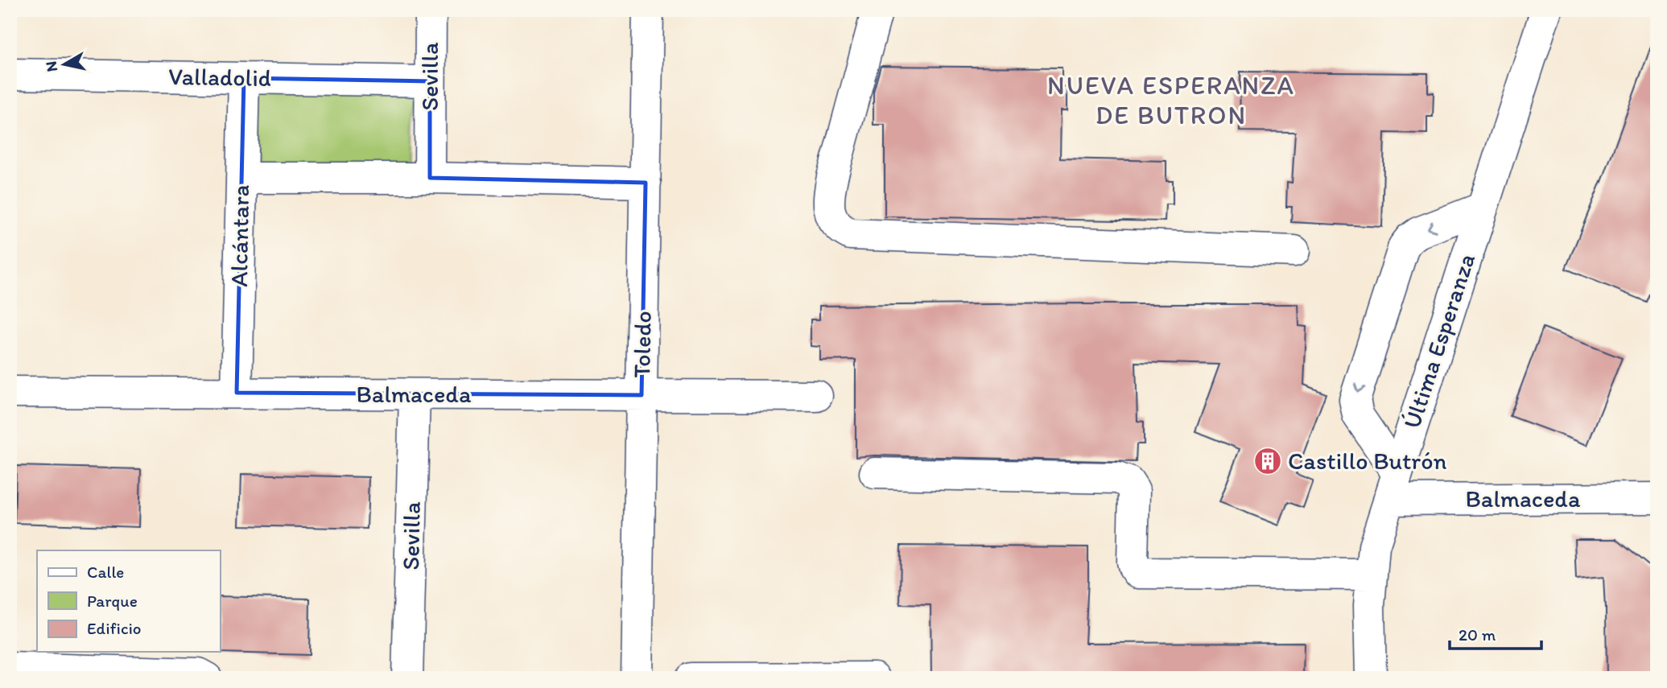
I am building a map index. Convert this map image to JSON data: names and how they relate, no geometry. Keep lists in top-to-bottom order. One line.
{"streets":{"street":["Sevilla","Valladolid","Alcántara","Última Esperanza","Toledo","Balmaceda"]},"crossings":[["Sevilla","Valladolid"],["Sevilla","Balmaceda"],["Valladolid","Alcántara"],["Alcántara","Balmaceda"],["Última Esperanza","Balmaceda"],["Toledo","Balmaceda"]],"districts":["NUEVA ESPERANZA DE BUTRON"],"places":{"building":["Castillo Butrón"]},"legend":["Calle","Parque","Edificio"],"scale_bar":"20 m","north":"left"}
